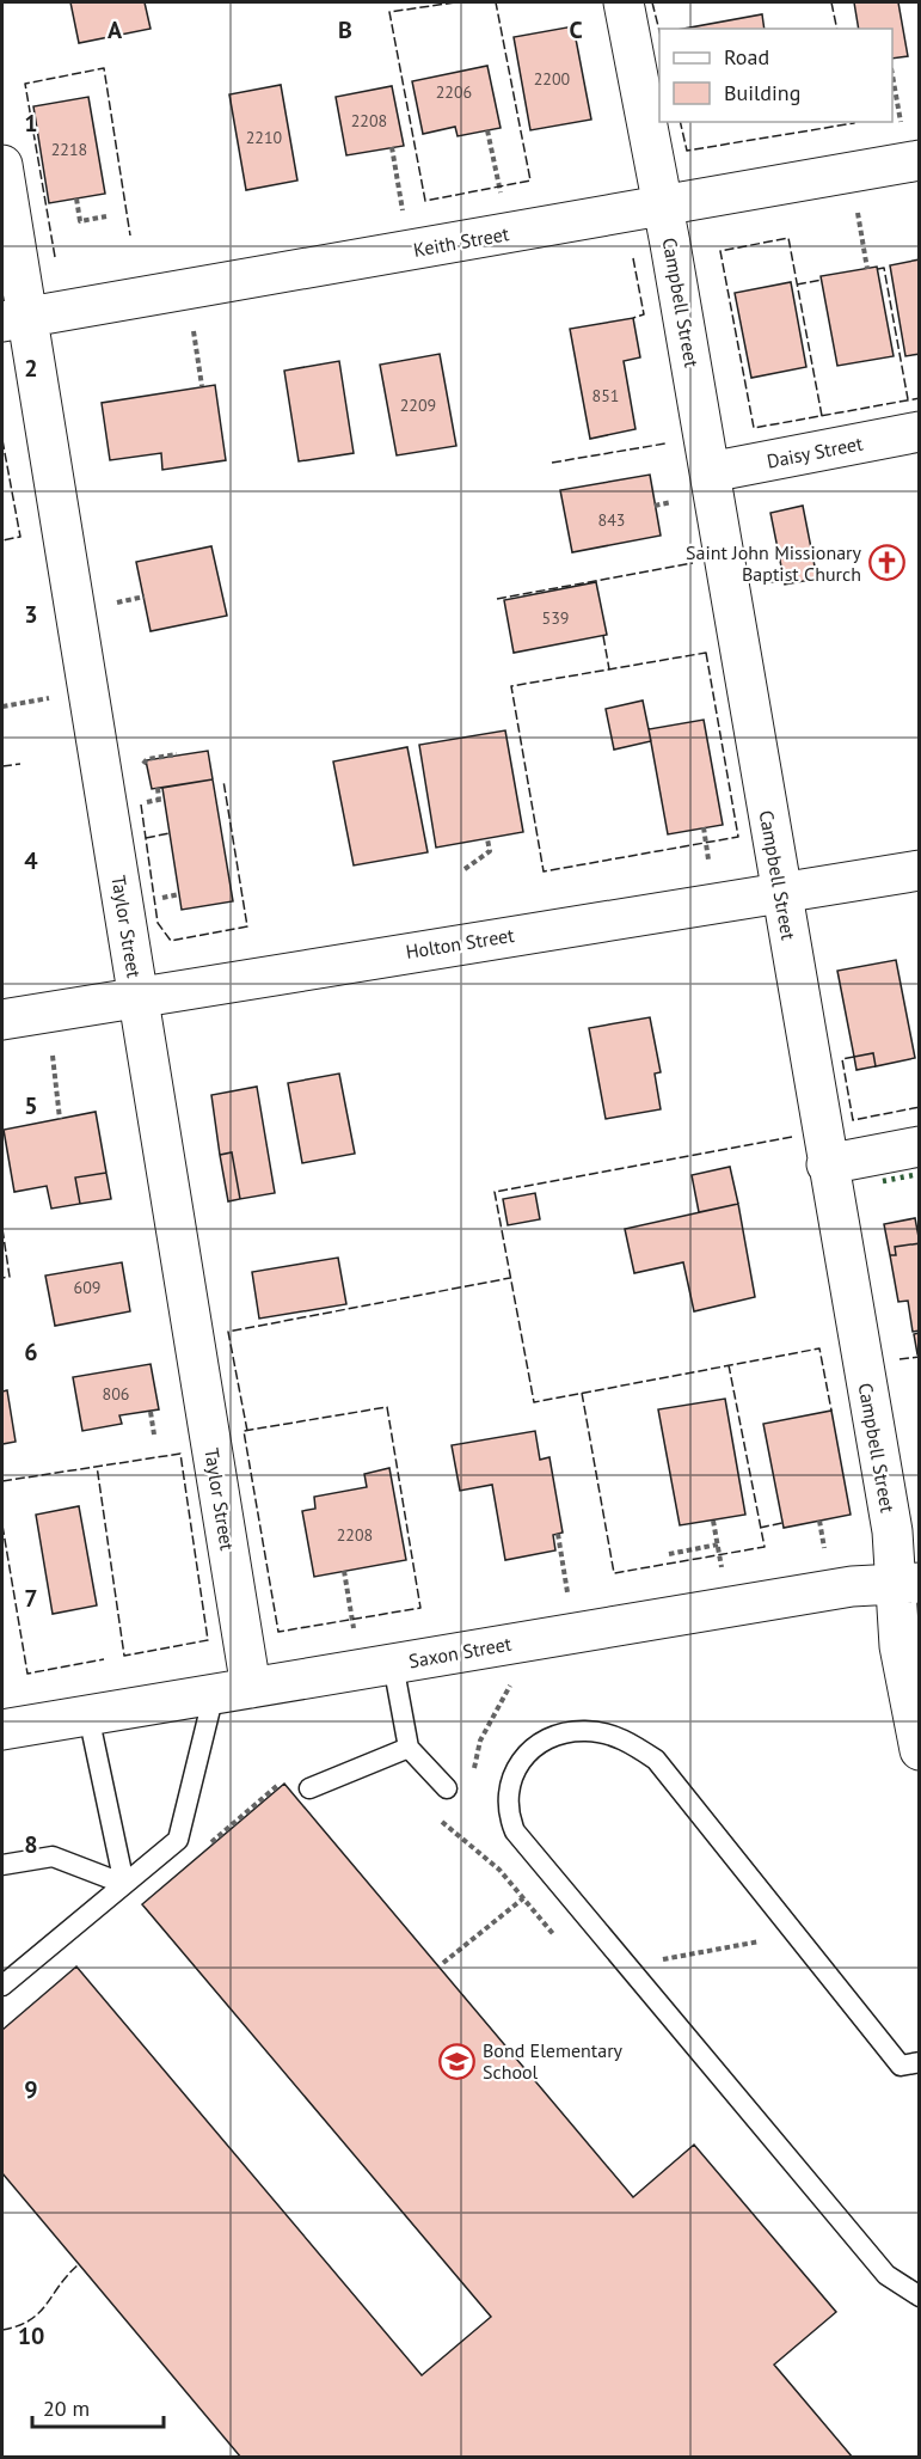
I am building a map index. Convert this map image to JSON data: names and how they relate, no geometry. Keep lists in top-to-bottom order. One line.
{"streets":{"street":["Keith Street","Campbell Street","Daisy Street","Taylor Street","Holton Street","Saxon Street"]},"crossings":[["Keith Street","Campbell Street"],["Keith Street","Taylor Street"],["Campbell Street","Daisy Street"],["Campbell Street","Holton Street"],["Campbell Street","Saxon Street"],["Taylor Street","Holton Street"],["Taylor Street","Saxon Street"]],"places":{"church":["Saint John Missionary Baptist Church"],"school or university":["Bond Elementary School"]},"house_numbers":["2200","2206","2208","2210","2218","851","2209","843","539","609","806","2208"],"legend":["Road","Building"],"scale_bar":"20 m","grid":{"columns":["A","B","C"],"rows":["1","2","3","4","5","6","7","8","9","10"]}}
